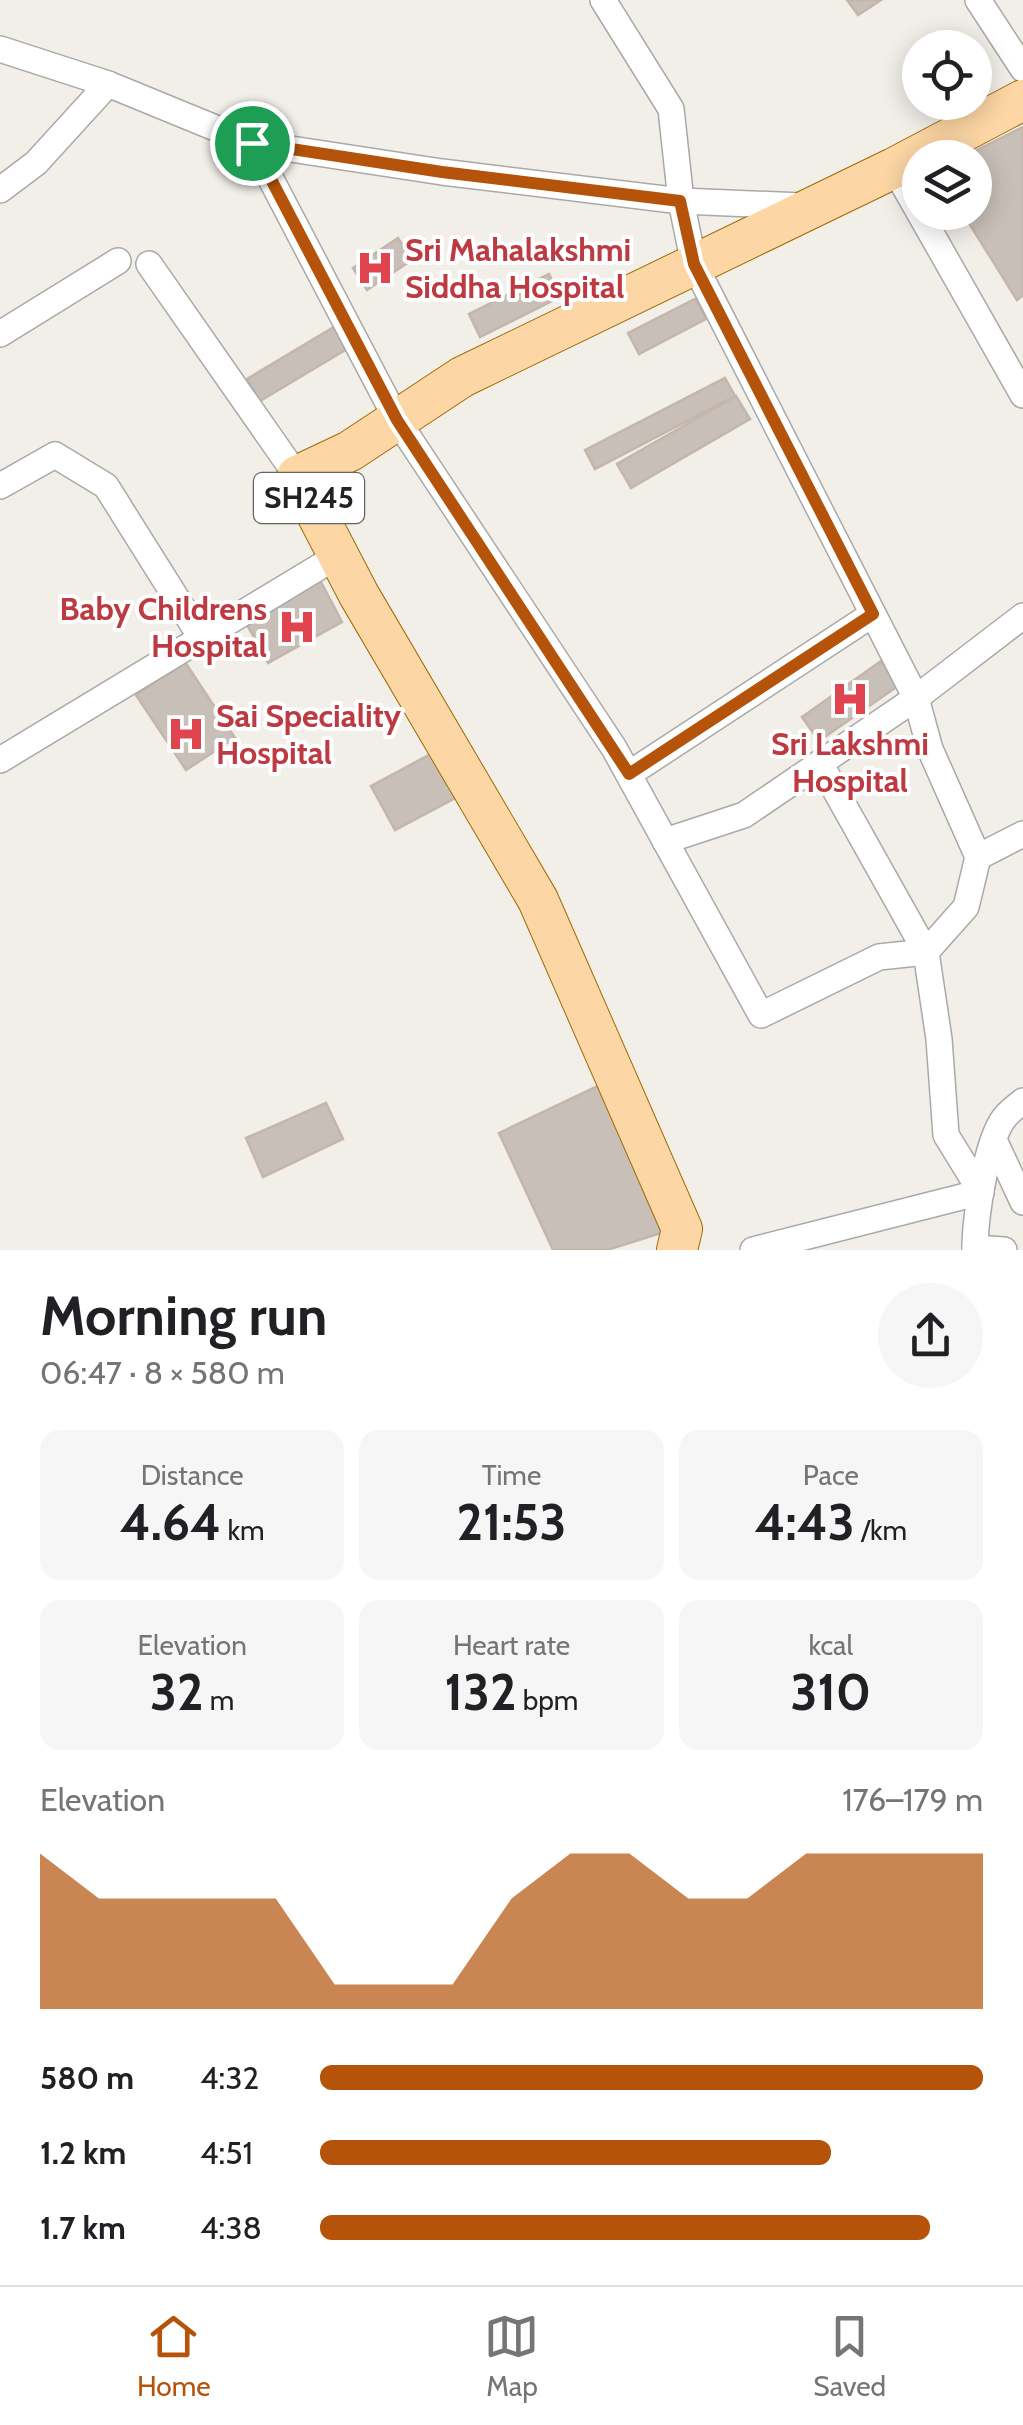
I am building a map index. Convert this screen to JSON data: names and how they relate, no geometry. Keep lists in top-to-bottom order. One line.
{"streets":{"main road":["SH245"]},"places":{"hospital":["Sri Mahalakshmi Siddha Hospital","Baby Childrens Hospital","Sri Lakshmi Hospital","Sai Speciality Hospital"]},"page":{"heading":["Morning run","06:47 · 8 × 580 m"],"stats":[["Distance","4.64 km"],["Time","21:53"],["Pace","4:43 /km"],["Elevation","32 m"],["Heart rate","132 bpm"],["kcal","310"]],"chart":["Elevation","176–179 m"],"list":[{"name":"580 m","note":"4:32"},{"name":"1.2 km","note":"4:51"},{"name":"1.7 km","note":"4:38"}],"tabs":["Home","Map","Saved"]}}
